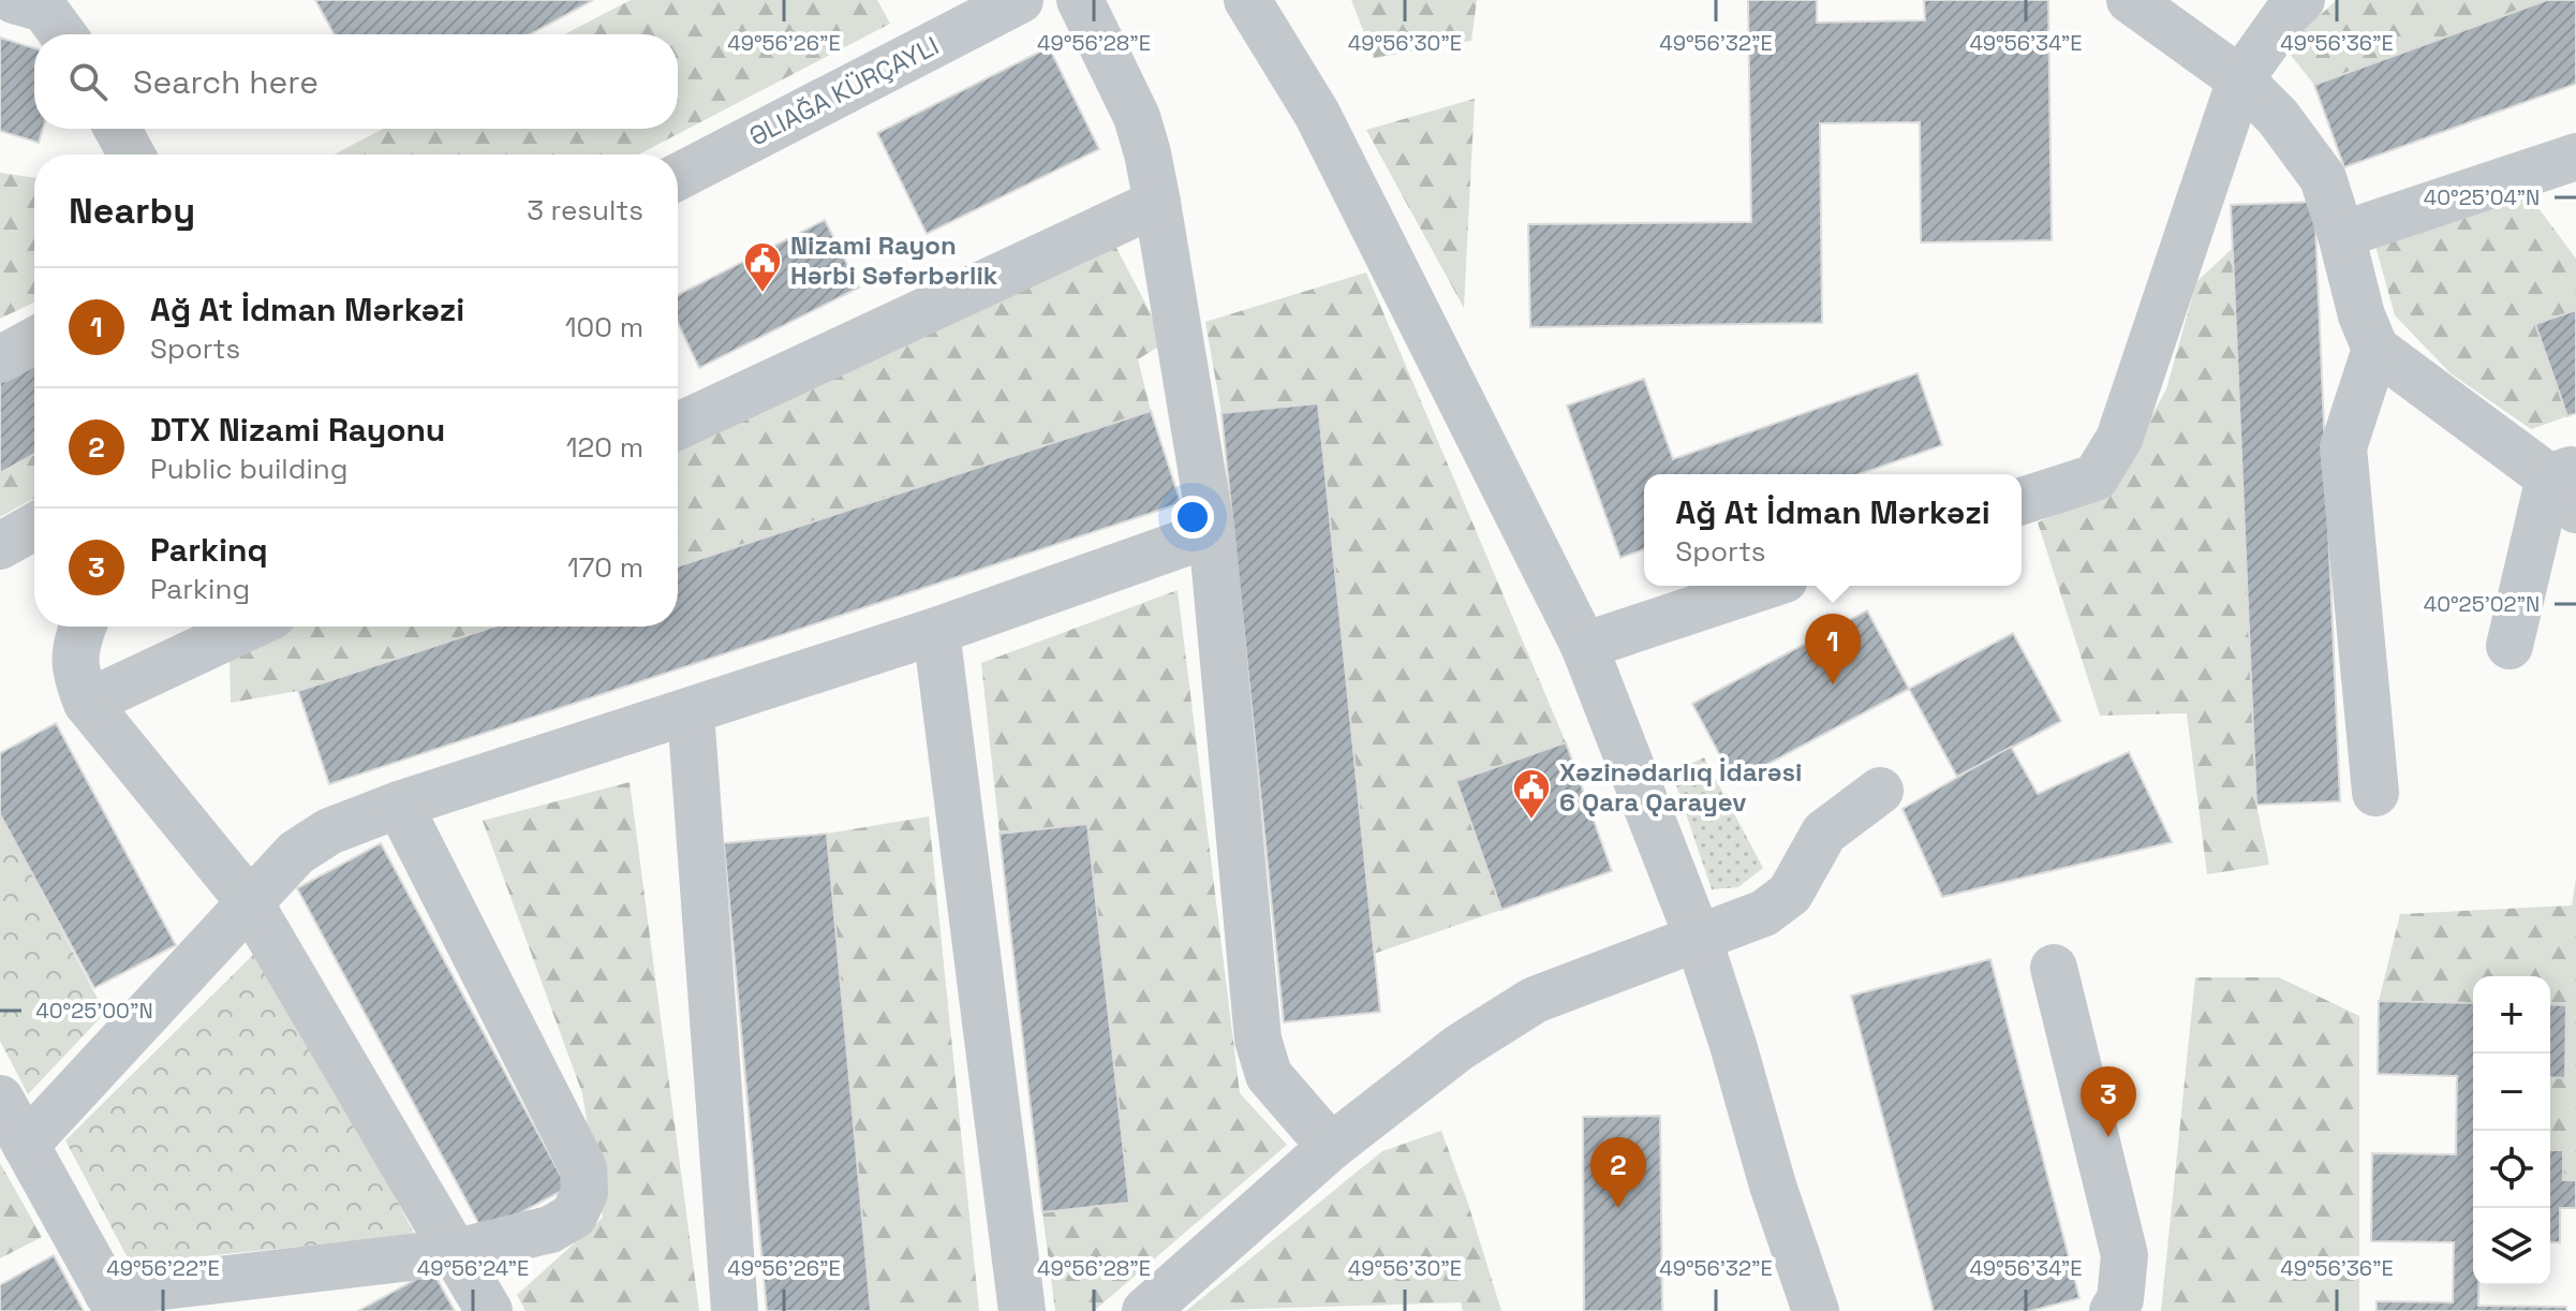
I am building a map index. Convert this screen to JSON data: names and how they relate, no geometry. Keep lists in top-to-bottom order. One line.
{"places":{"public building":["Nizami Rayon Hərbi Səfərbərlik","Xəzinədarlıq İdarəsi 6 Qara Qarayev"]},"page":{"search":"Search here","heading":["Nearby","3 results"],"list":[{"mark":"1","name":"Ağ At İdman Mərkəzi","note":"Sports","value":"100 m"},{"mark":"2","name":"DTX Nizami Rayonu","note":"Public building","value":"120 m"},{"mark":"3","name":"Parkinq","note":"Parking","value":"170 m"}],"popup":["Ağ At İdman Mərkəzi","Sports"],"pins":["1","3","2"],"map_buttons":["+","−"]},"coordinates":["49°56'26\"E","49°56'28\"E","49°56'30\"E","49°56'32\"E","49°56'34\"E","49°56'36\"E","40°25'04\"N","40°25'02\"N","40°25'00\"N","49°56'22\"E","49°56'24\"E"]}
